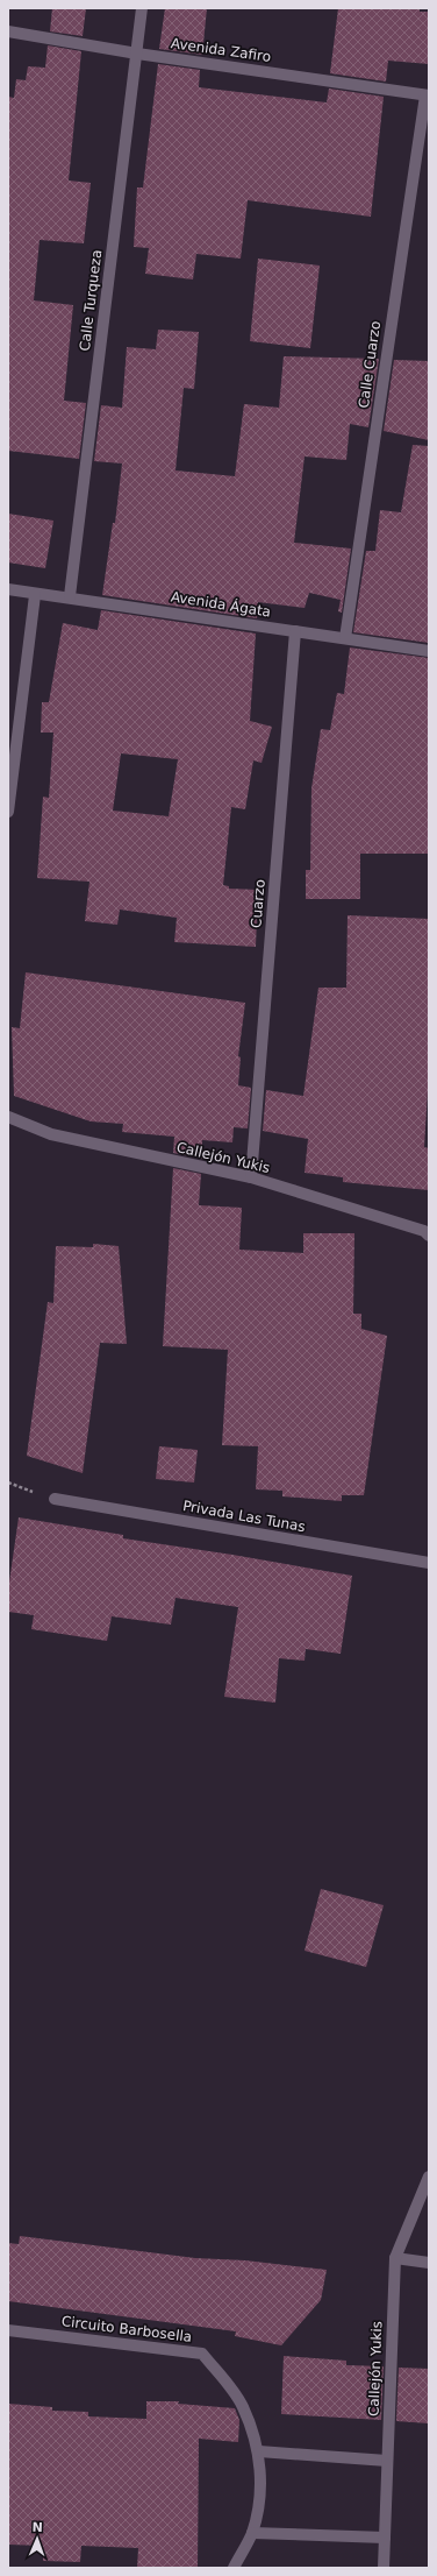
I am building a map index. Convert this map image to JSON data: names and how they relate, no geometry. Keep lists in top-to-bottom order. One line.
{"streets":{"street":["Avenida Zafiro","Calle Turqueza","Calle Cuarzo","Avenida Ágata","Cuarzo","Callejón Yukis","Privada Las Tunas","Circuito Barbosella"]},"crossings":[["Avenida Zafiro","Calle Turqueza"],["Avenida Zafiro","Calle Cuarzo"],["Calle Turqueza","Avenida Ágata"],["Calle Cuarzo","Avenida Ágata"],["Avenida Ágata","Cuarzo"],["Cuarzo","Callejón Yukis"]],"north":"top"}
